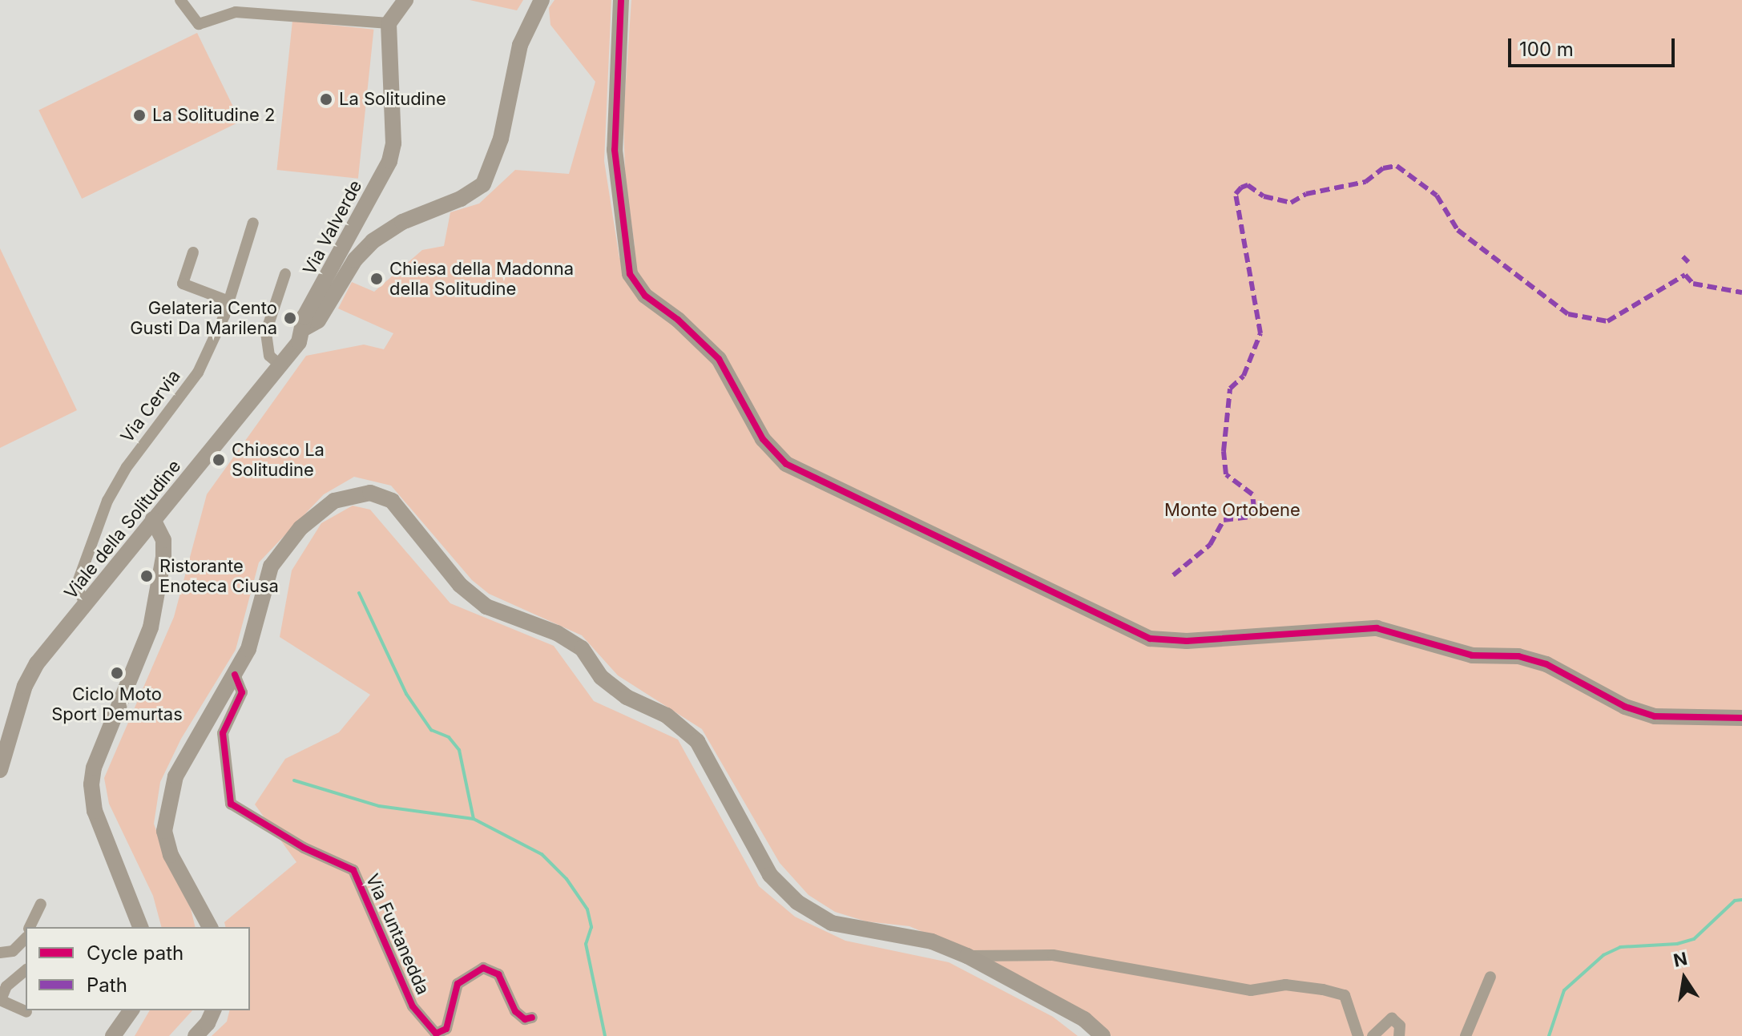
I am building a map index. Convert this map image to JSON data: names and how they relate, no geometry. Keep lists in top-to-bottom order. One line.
{"streets":{"street":["Via Valverde","Via Cervia","Viale della Solitudine","Via Funtanedda"]},"crossings":[["Via Valverde","Viale della Solitudine"],["Via Cervia","Viale della Solitudine"]],"parks":["Monte Ortobene"],"places":["La Solitudine","La Solitudine 2","Chiesa della Madonna della Solitudine","Gelateria Cento Gusti Da Marilena","Chiosco La Solitudine","Ristorante Enoteca Ciusa","Ciclo Moto Sport Demurtas"],"legend":["Cycle path","Path"],"scale_bar":"100 m","north":"top"}
